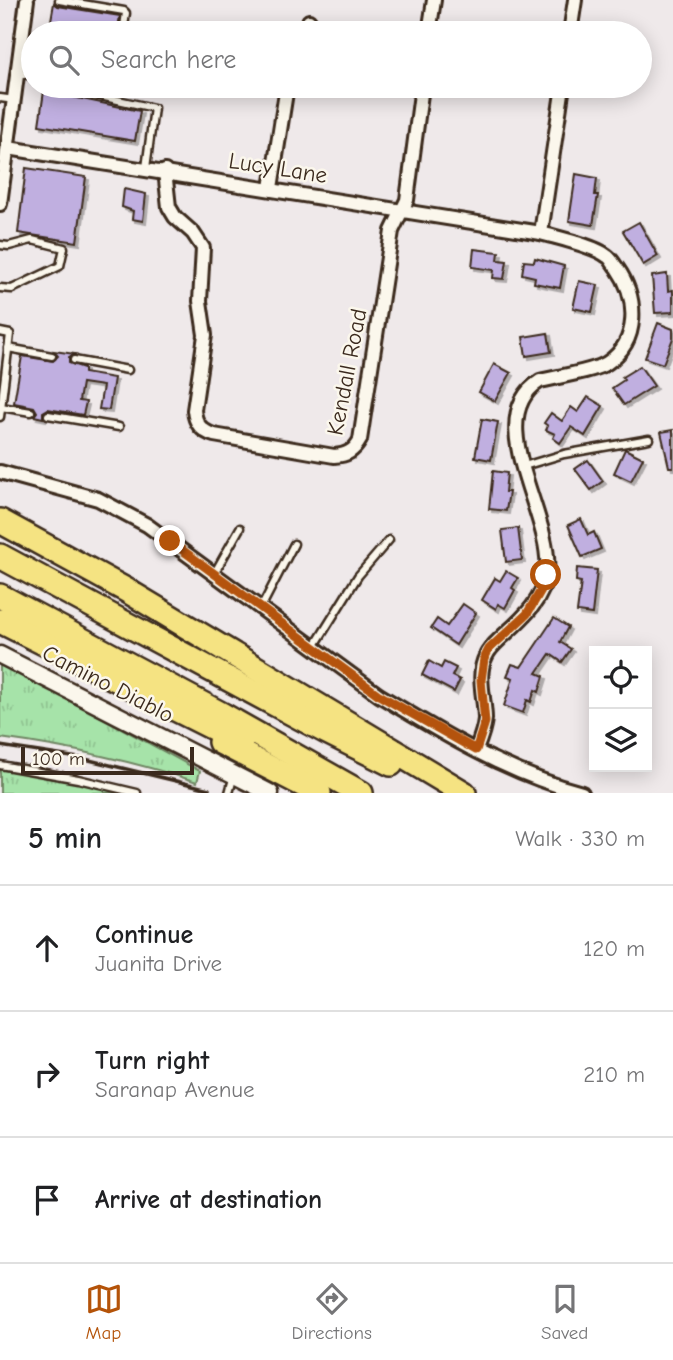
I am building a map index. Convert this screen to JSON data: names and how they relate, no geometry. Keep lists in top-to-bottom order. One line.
{"streets":{"street":["Lucy Lane","Kendall Road","Camino Diablo"]},"crossings":[["Lucy Lane","Kendall Road"]],"scale_bar":"100 m","page":{"search":"Search here","scale":"100 m","heading":["5 min","Walk · 330 m"],"list":[["Continue","Juanita Drive","120 m"],["Turn right","Saranap Avenue","210 m"],"Arrive at destination"],"nav":["Map","Directions","Saved"]}}
